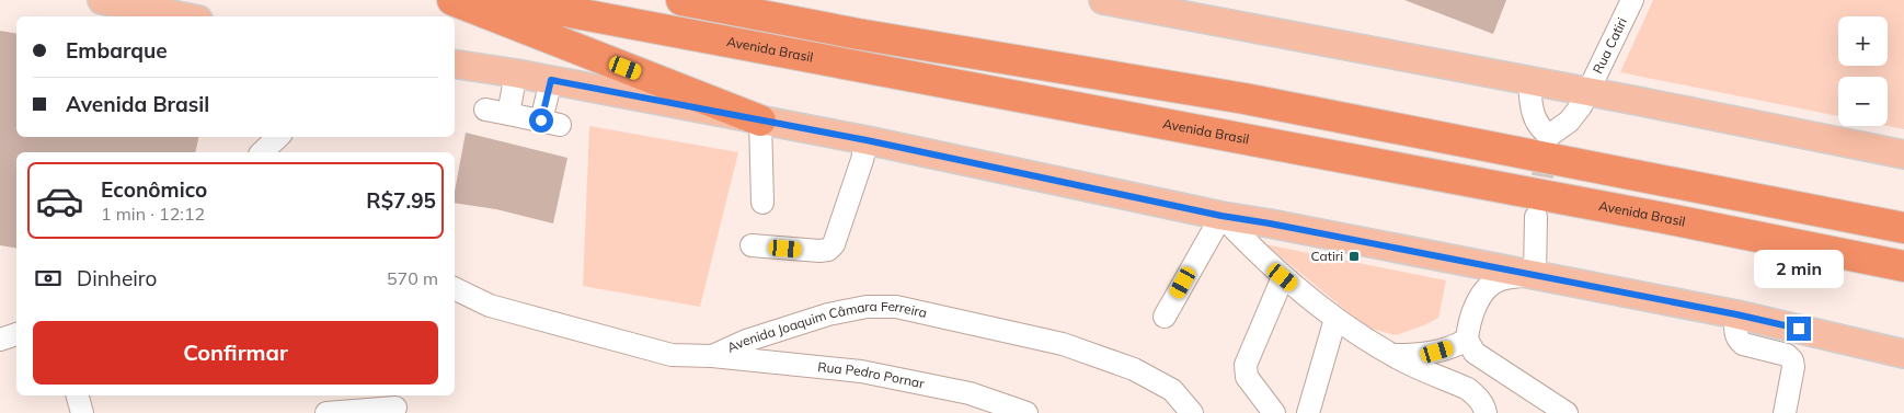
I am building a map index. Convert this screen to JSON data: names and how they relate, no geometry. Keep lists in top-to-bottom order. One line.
{"streets":{"highway":["Avenida Brasil"],"street":["Rua Catiri","Avenida Joaquim Câmara Ferreira","Rua Pedro Pornar"]},"crossings":[["Avenida Joaquim Câmara Ferreira","Rua Pedro Pornar"]],"places":{"transit":["Catiri"]},"page":{"map_buttons":["+","−"],"banner":["Embarque","Avenida Brasil"],"list":[{"name":"Econômico","note":"1 min · 12:12","value":"R$7.95"}],"pay":["Dinheiro","570 m"],"bubble":"2 min","buttons":"Confirmar"}}
